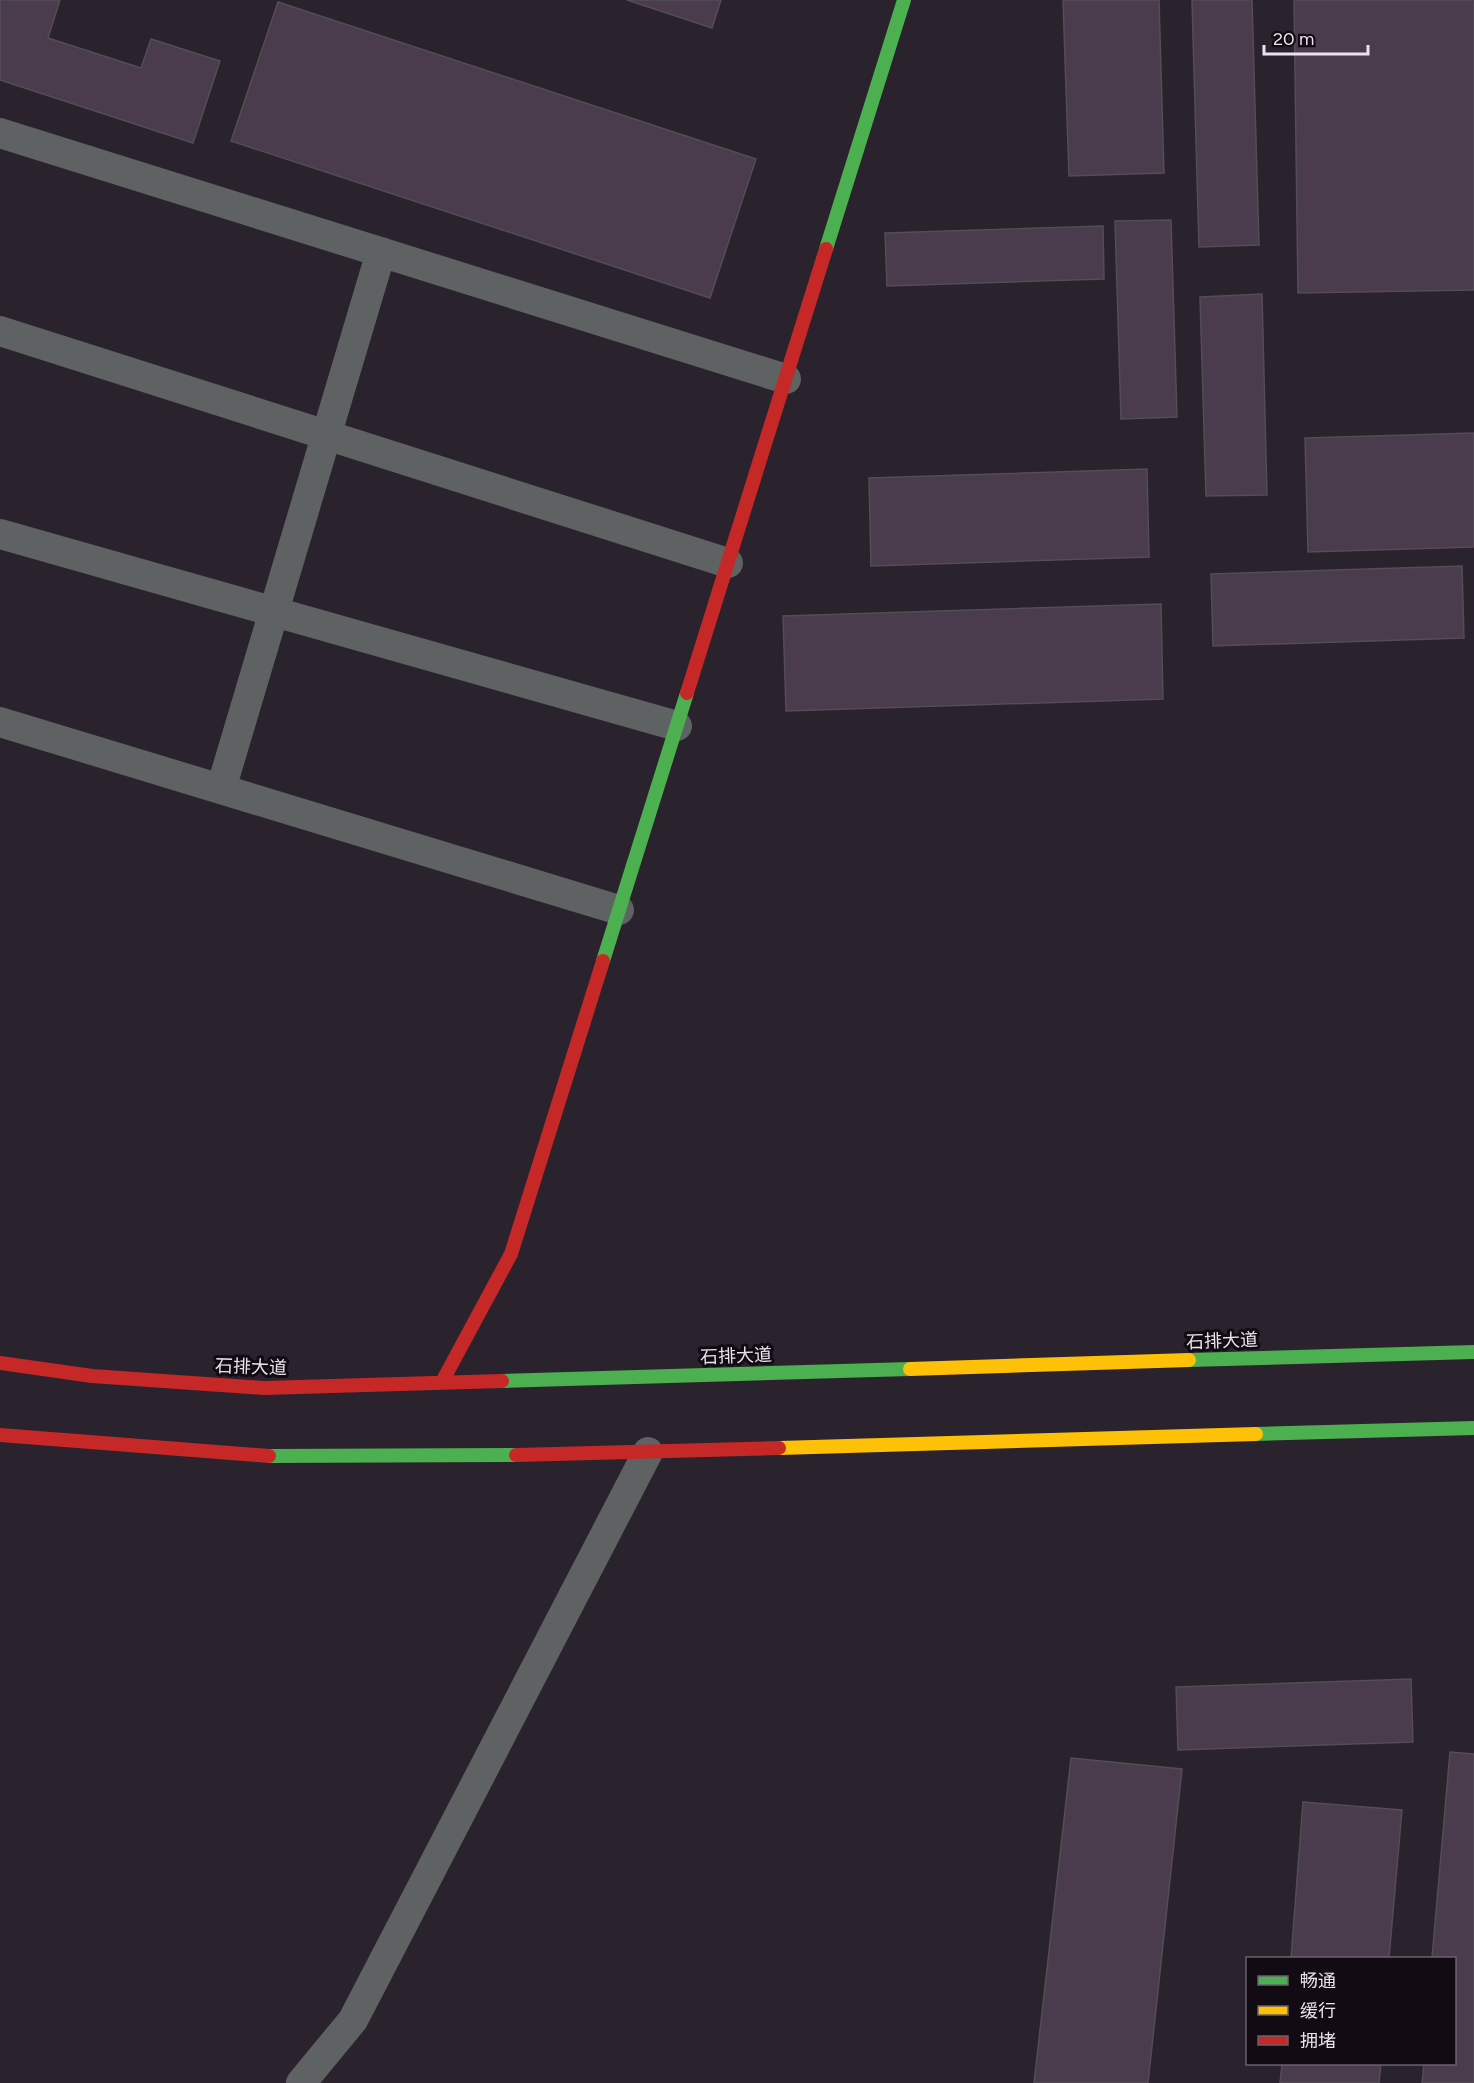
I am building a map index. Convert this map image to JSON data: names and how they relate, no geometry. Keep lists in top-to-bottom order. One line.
{"streets":{"main road":["石排大道"]},"legend":["畅通","缓行","拥堵"],"scale_bar":"20 m"}
